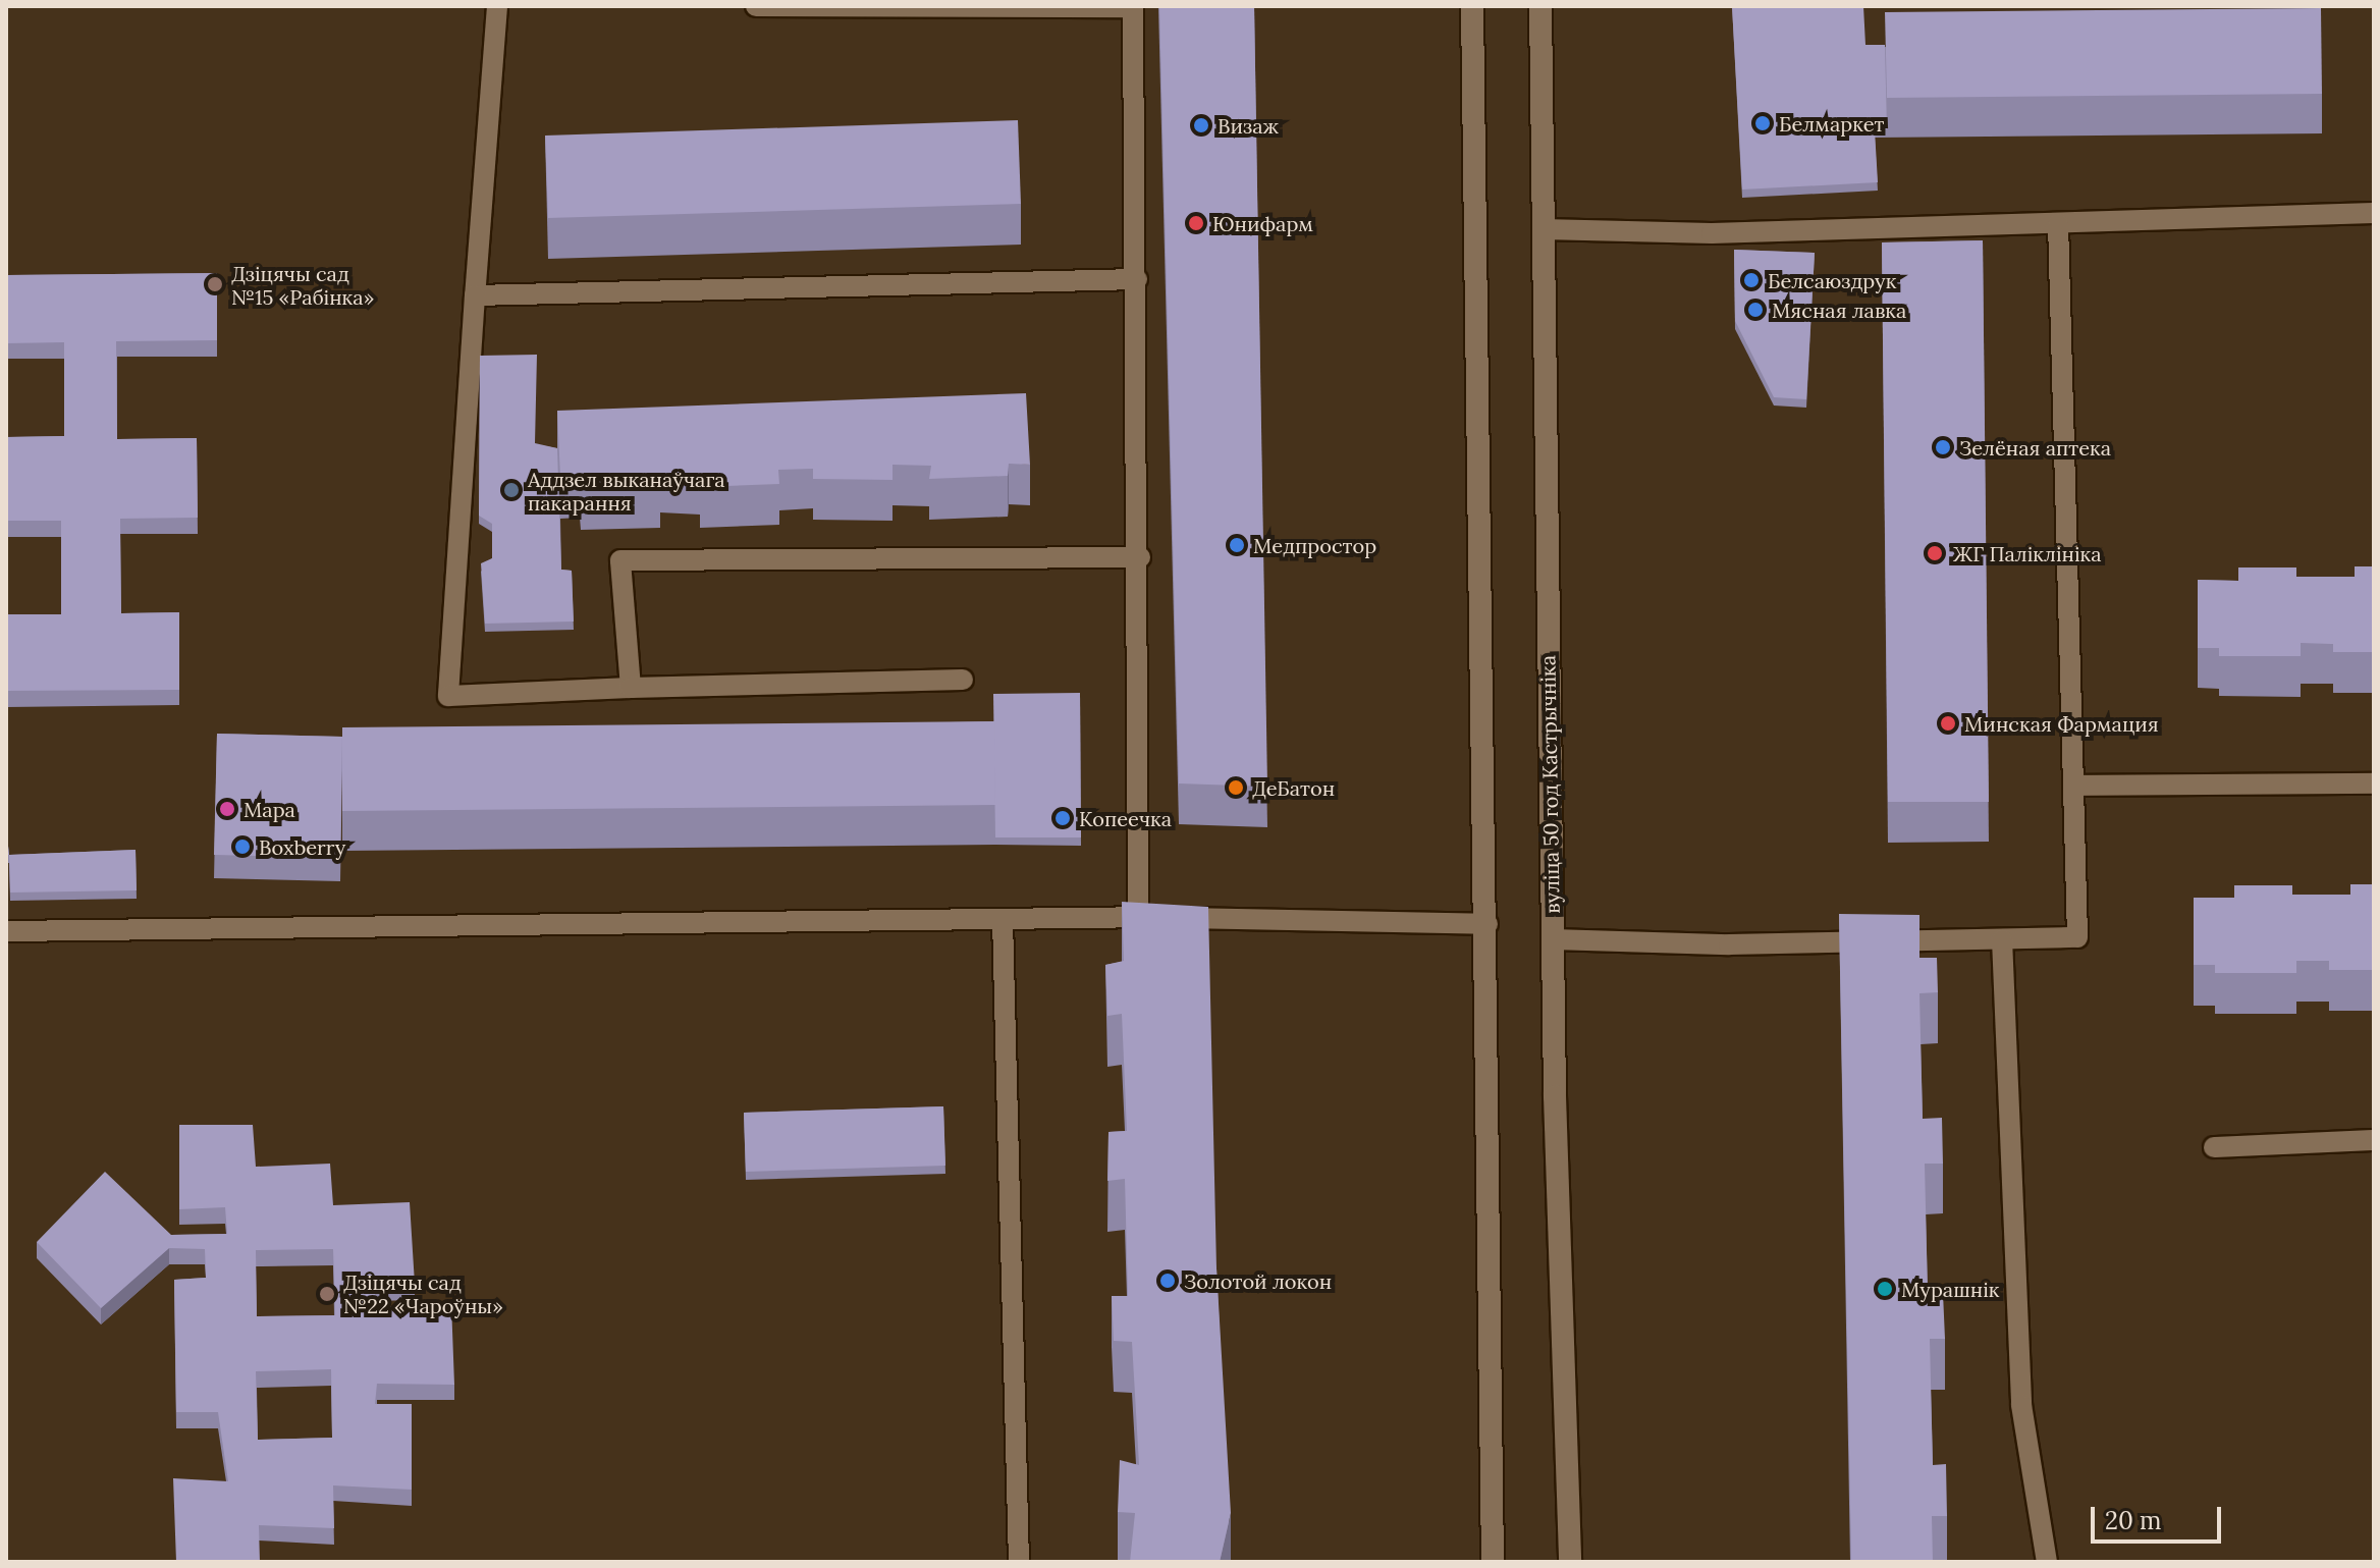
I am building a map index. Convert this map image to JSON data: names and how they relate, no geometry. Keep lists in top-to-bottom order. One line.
{"streets":{"main road":["вуліца 50 год Кастрычніка"]},"places":["Белмаркет","Визаж","Юнифарм","Белсаюздрук","Дзіцячы сад №15 «Рабінка»","Мясная лавка","Зелёная аптека","Аддзел выканаўчага пакарання","Медпростор","ЖГ Паліклініка","Минская Фармация","ДеБатон","Мара","Копеечка","Boxberry","Золотой локон","Мурашнік","Дзіцячы сад №22 «Чароўны»"],"scale_bar":"20 m"}
